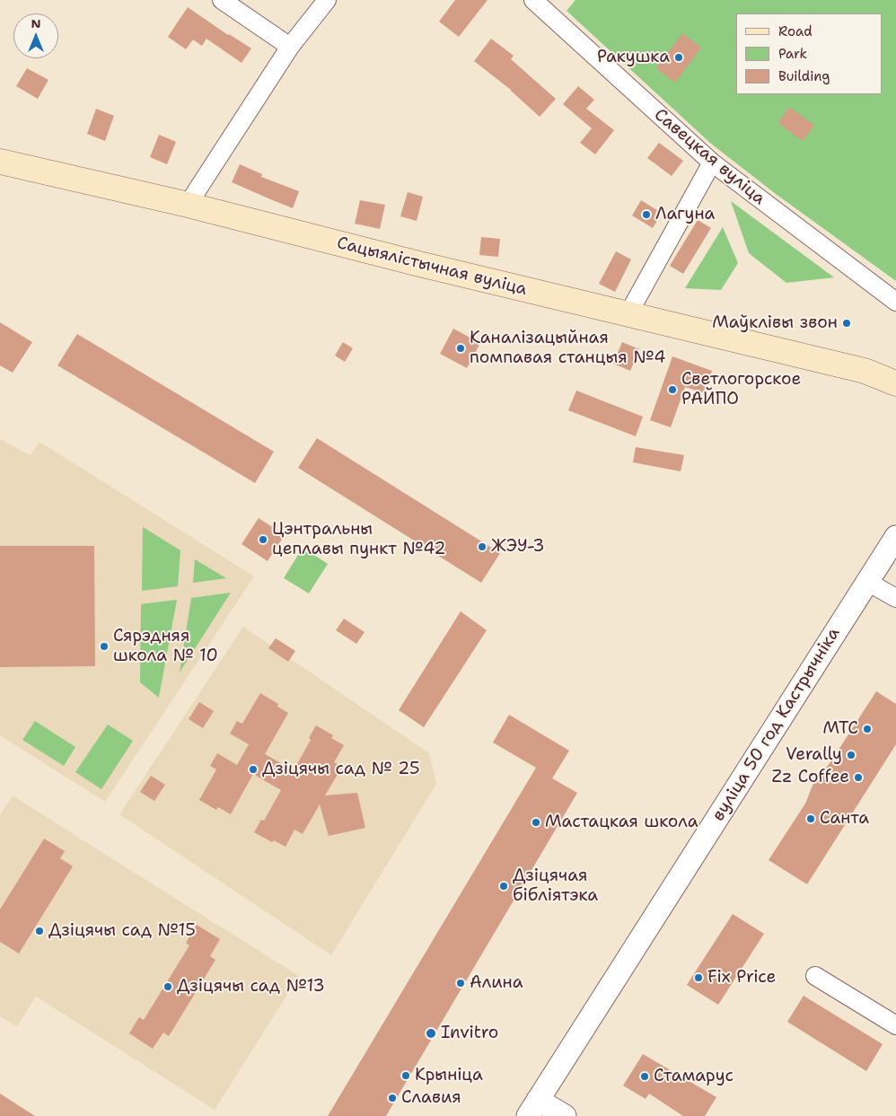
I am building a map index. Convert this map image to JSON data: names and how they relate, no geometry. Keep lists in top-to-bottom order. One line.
{"streets":{"main road":["Сацыялістычная вуліца"],"street":["Савецкая вуліца","вуліца 50 год Кастрычніка"]},"places":["Ракушка","Лагуна","Маўклівы звон","Каналізацыйная помпавая станцыя №4","Светлогорское РАЙПО","Цэнтральны цеплавы пункт №42","ЖЭУ-3","Сярэдняя школа № 10","МТС","Verally","Дзіцячы сад № 25","Zz Coffee","Санта","Мастацкая школа","Дзіцячая бібліятэка","Дзіцячы сад №15","Fix Price","Алина","Дзіцячы сад №13","Invitro","Крыніца","Стамарус","Славия"],"legend":["Road","Park","Building"],"north":"top"}
